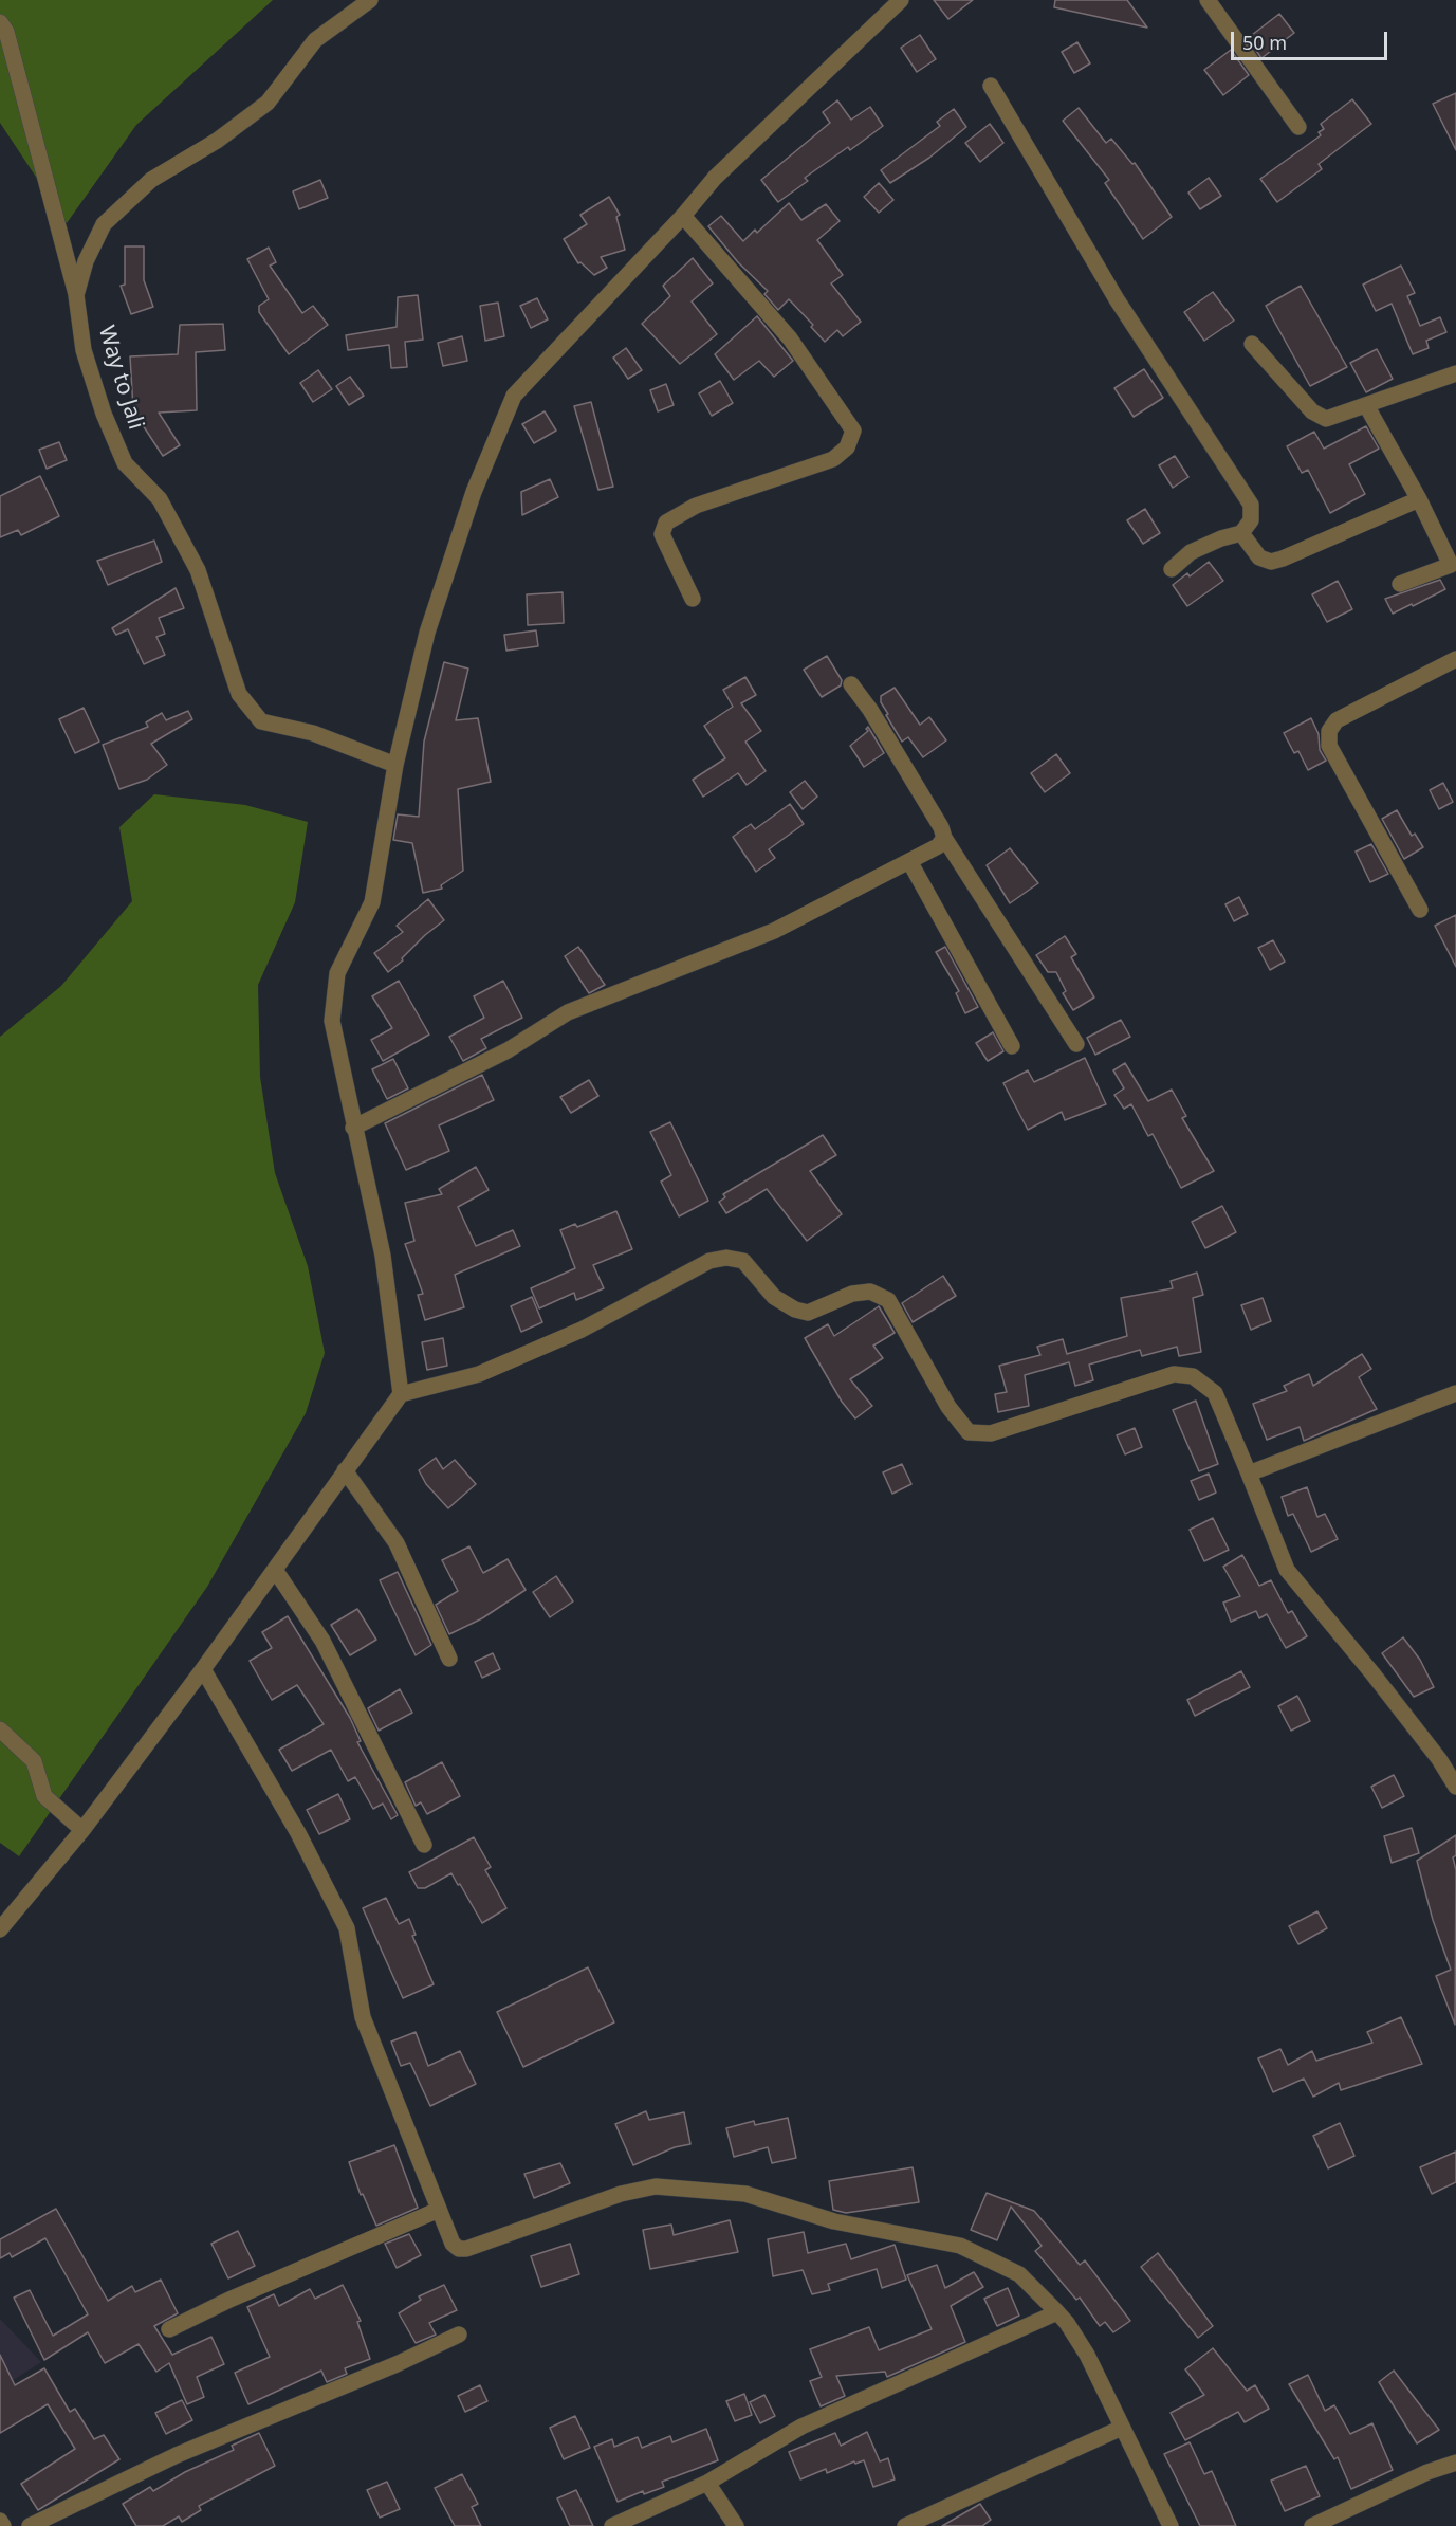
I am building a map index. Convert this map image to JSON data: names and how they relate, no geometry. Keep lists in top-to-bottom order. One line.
{"streets":{"street":["Way to Jali"]},"scale_bar":"50 m"}
